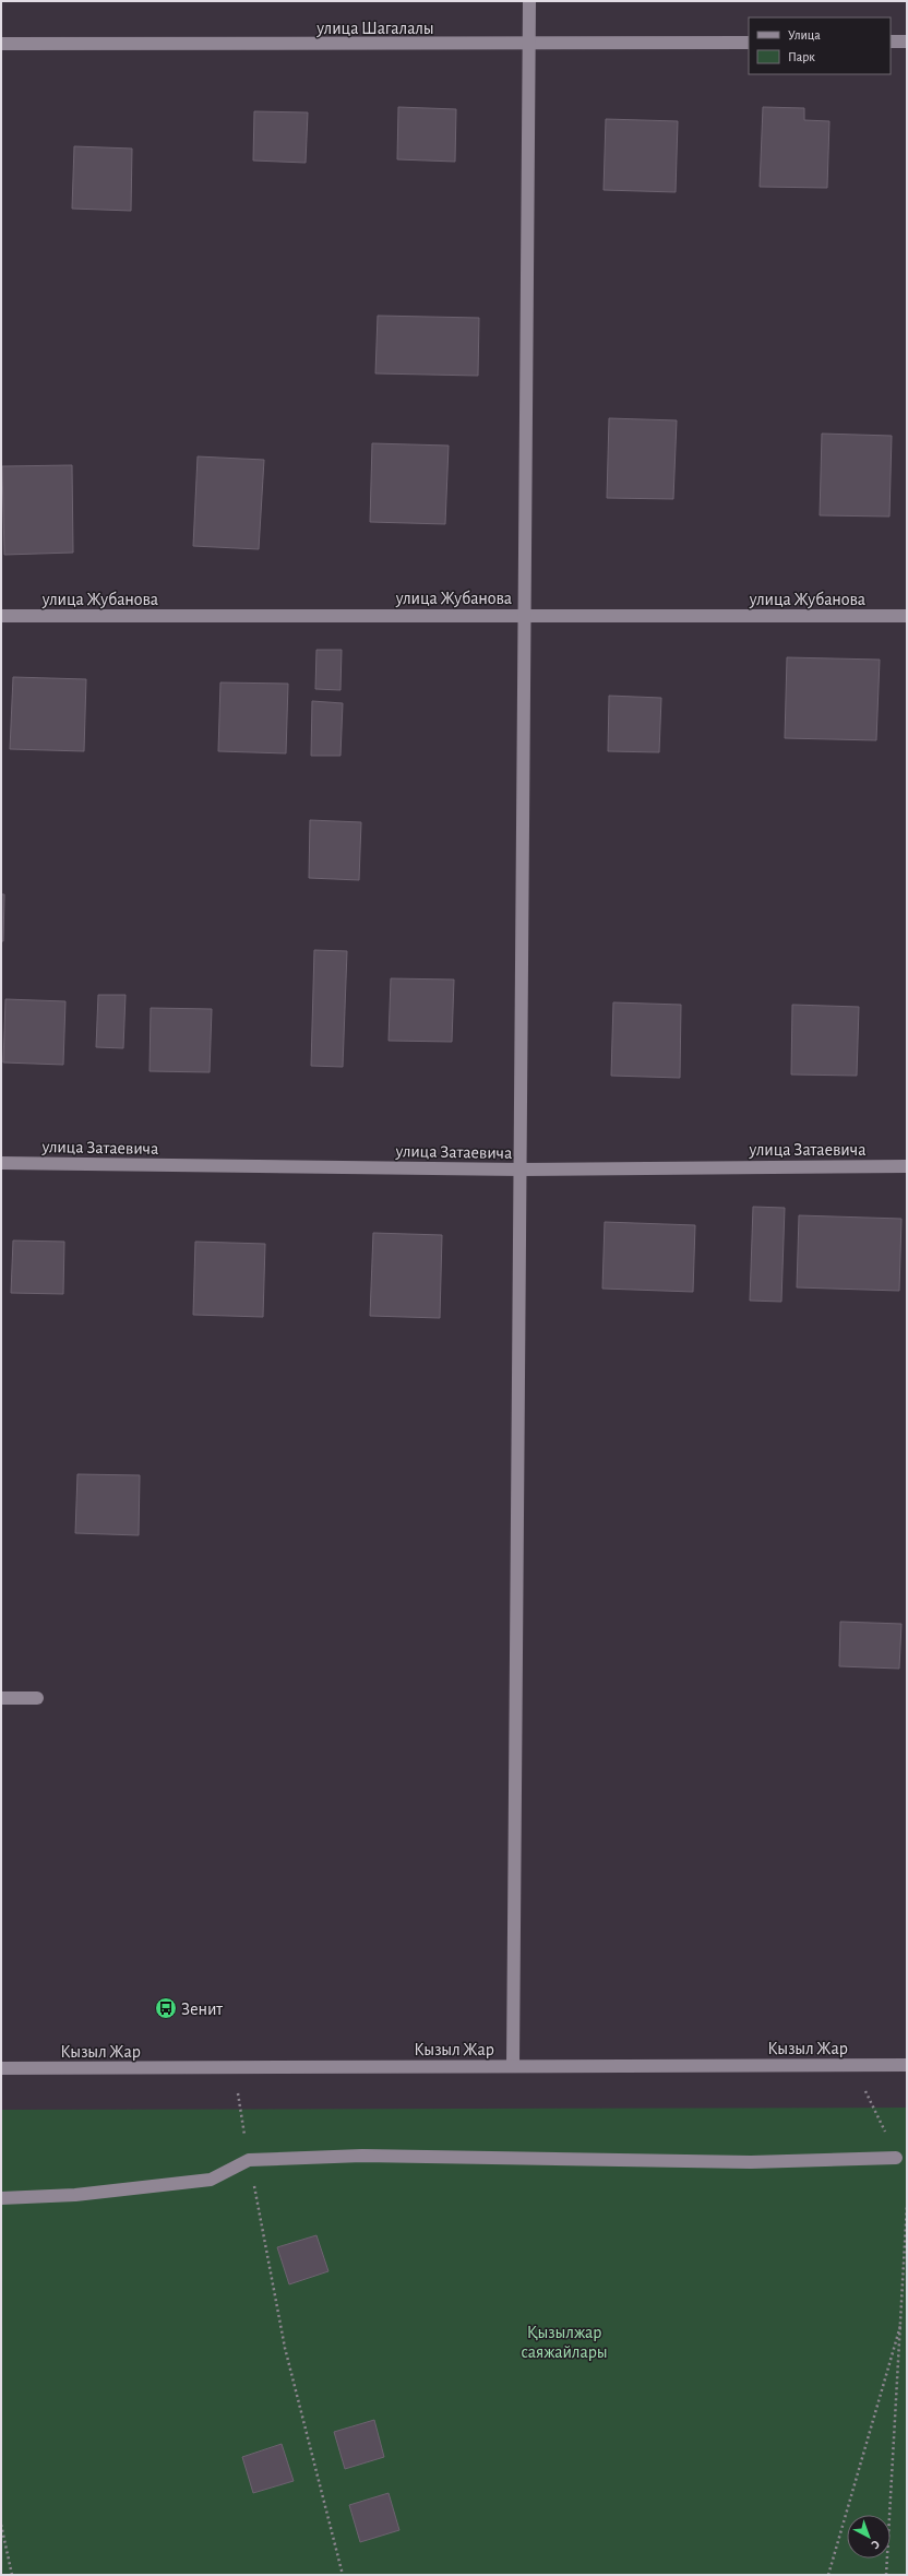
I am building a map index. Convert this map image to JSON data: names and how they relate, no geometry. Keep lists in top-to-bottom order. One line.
{"streets":{"street":["улица Шагалалы","улица Жубанова","улица Затаевича","Кызыл Жар"]},"parks":["Қызылжар саяжайлары"],"places":{"bus stop":["Зенит"]},"legend":["Улица","Парк"],"north":"bottom right"}
